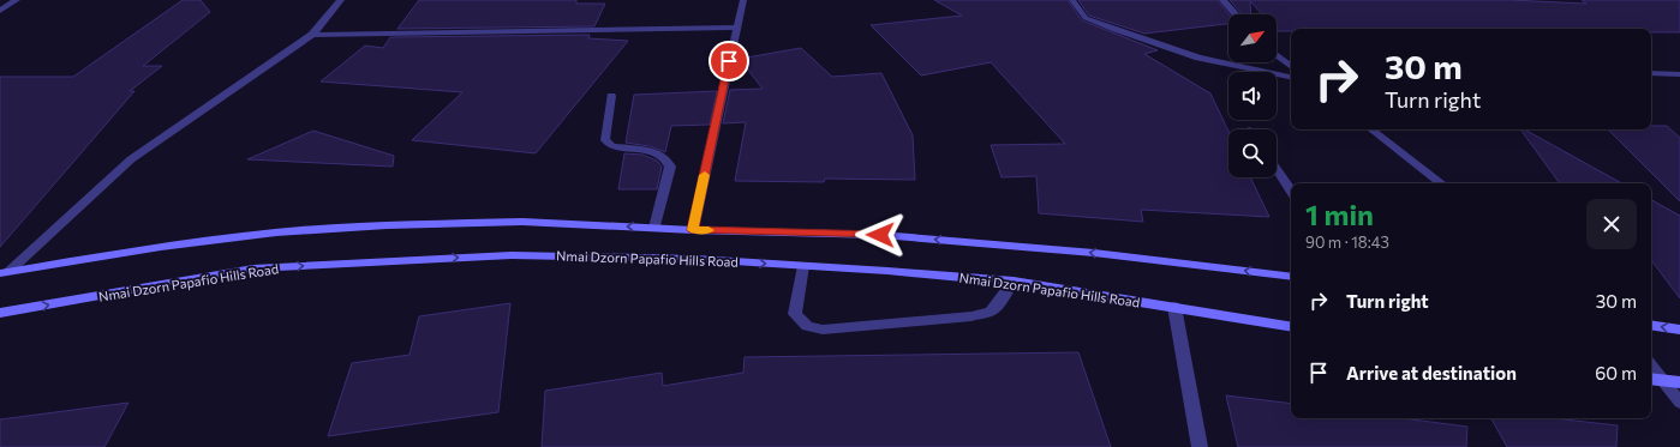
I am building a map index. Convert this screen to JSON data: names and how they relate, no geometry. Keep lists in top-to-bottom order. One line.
{"streets":{"street":["Nmai Dzorn Papafio Hills Road"]},"north":"top right","page":{"turn":["30 m","Turn right"],"heading":["1 min","90 m · 18:43"],"list":[{"name":"Turn right","value":"30 m"},{"name":"Arrive at destination","value":"60 m"}]}}
